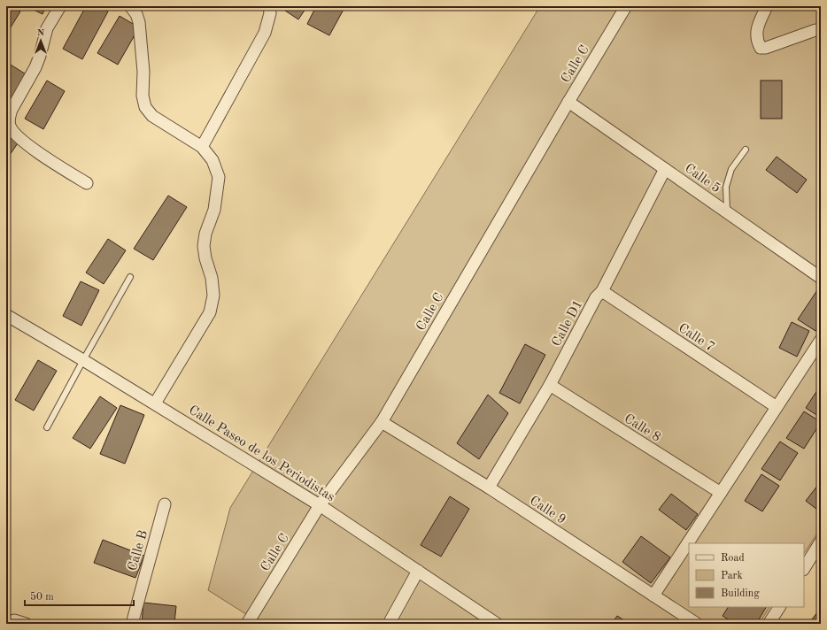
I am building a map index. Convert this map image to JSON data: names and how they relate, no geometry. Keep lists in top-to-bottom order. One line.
{"streets":{"street":["Calle C","Calle 5","Calle D1","Calle 7","Calle 8","Calle Paseo de los Periodistas","Calle 9","Calle B"]},"crossings":[["Calle C","Calle 5"],["Calle C","Calle Paseo de los Periodistas"],["Calle C","Calle 9"],["Calle 5","Calle D1"],["Calle D1","Calle 7"],["Calle D1","Calle 8"],["Calle D1","Calle 9"]],"legend":["Road","Park","Building"],"scale_bar":"50 m","north":"top"}
